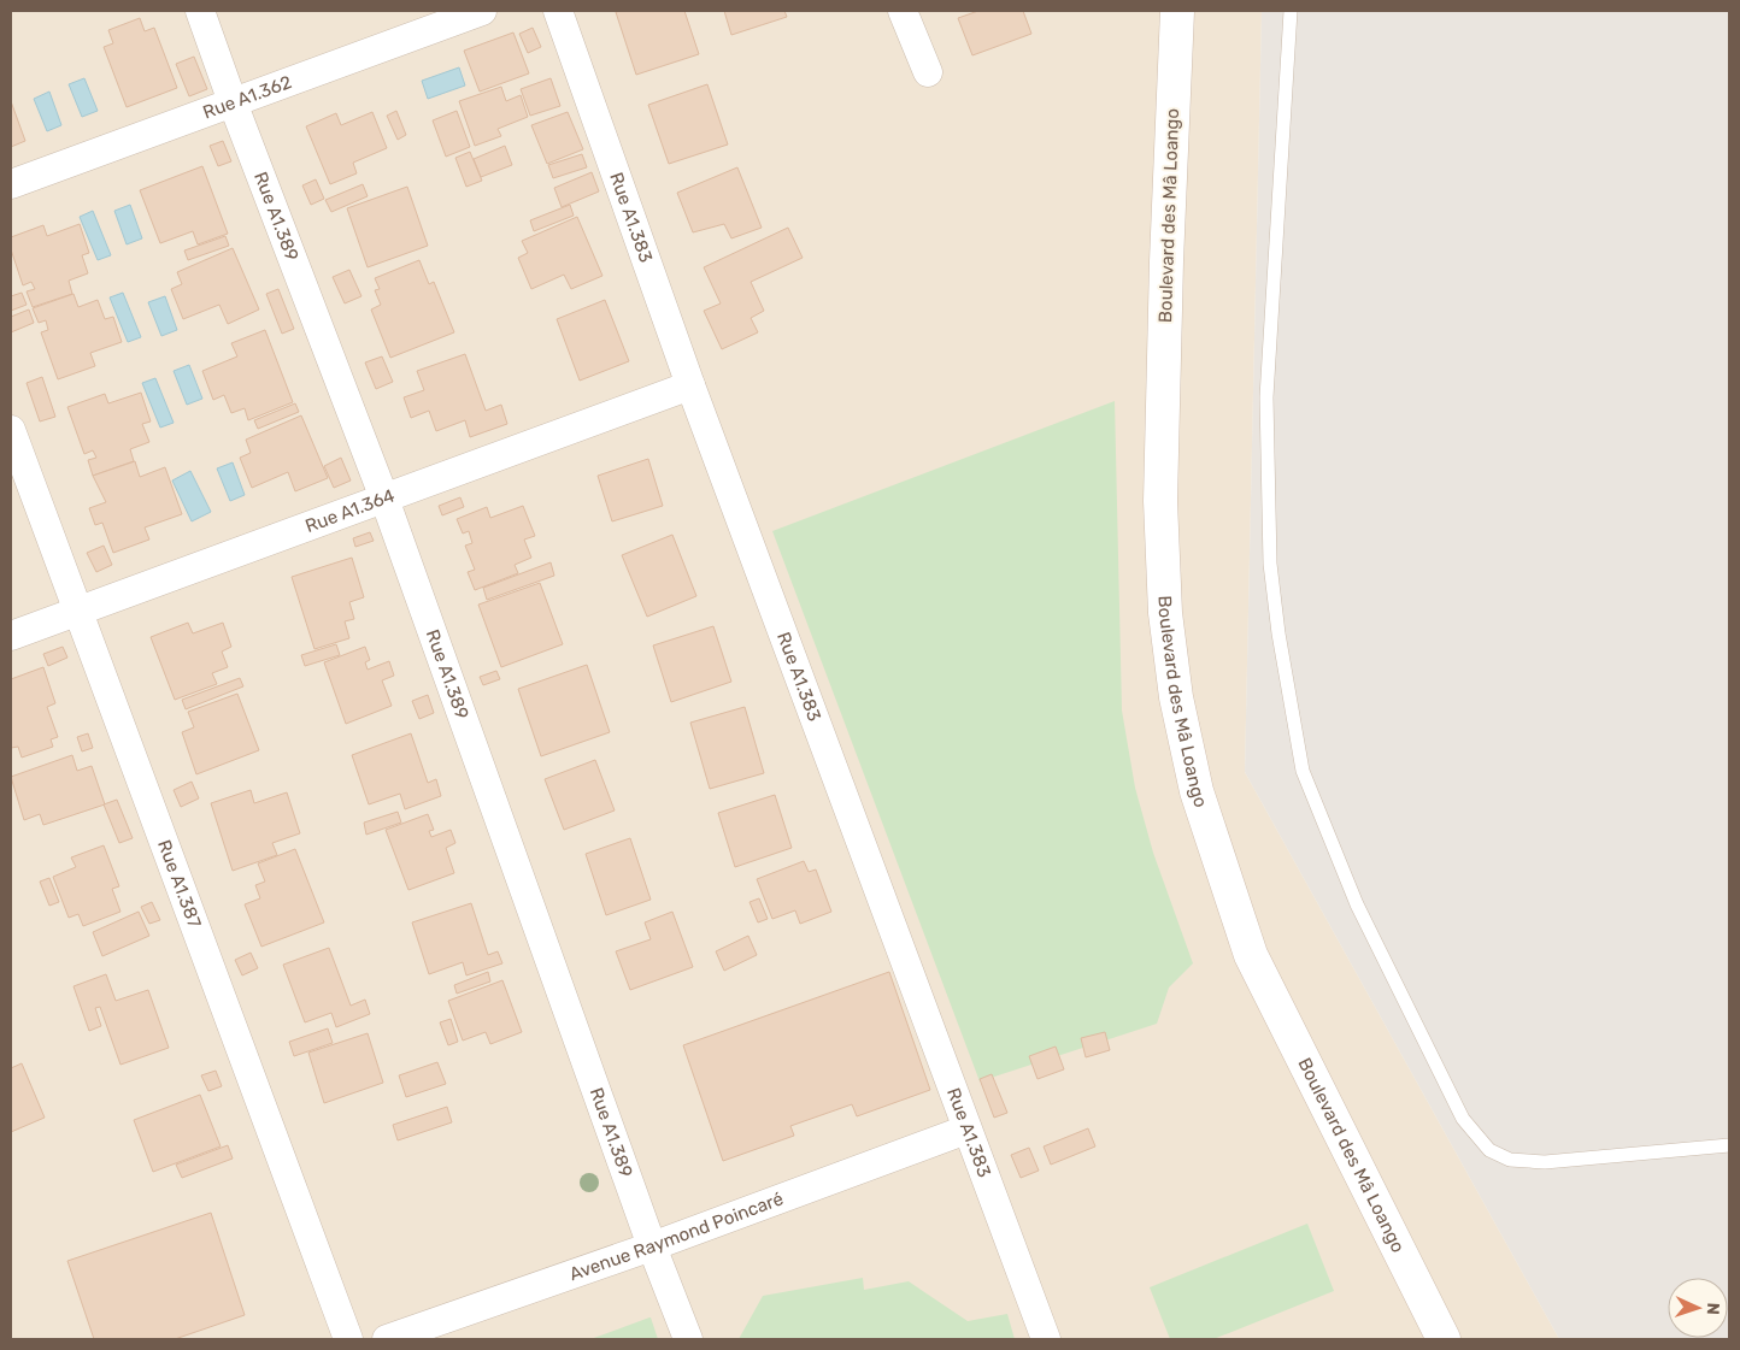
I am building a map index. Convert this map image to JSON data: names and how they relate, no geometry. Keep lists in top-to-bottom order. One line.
{"streets":{"street":["Rue A1.362","Boulevard des Mâ Loango","Rue A1.389","Rue A1.383","Rue A1.364","Rue A1.387","Avenue Raymond Poincaré"]},"crossings":[["Rue A1.362","Rue A1.389"],["Rue A1.389","Rue A1.364"],["Rue A1.389","Avenue Raymond Poincaré"],["Rue A1.383","Rue A1.364"],["Rue A1.383","Avenue Raymond Poincaré"],["Rue A1.364","Rue A1.387"]],"north":"right"}
